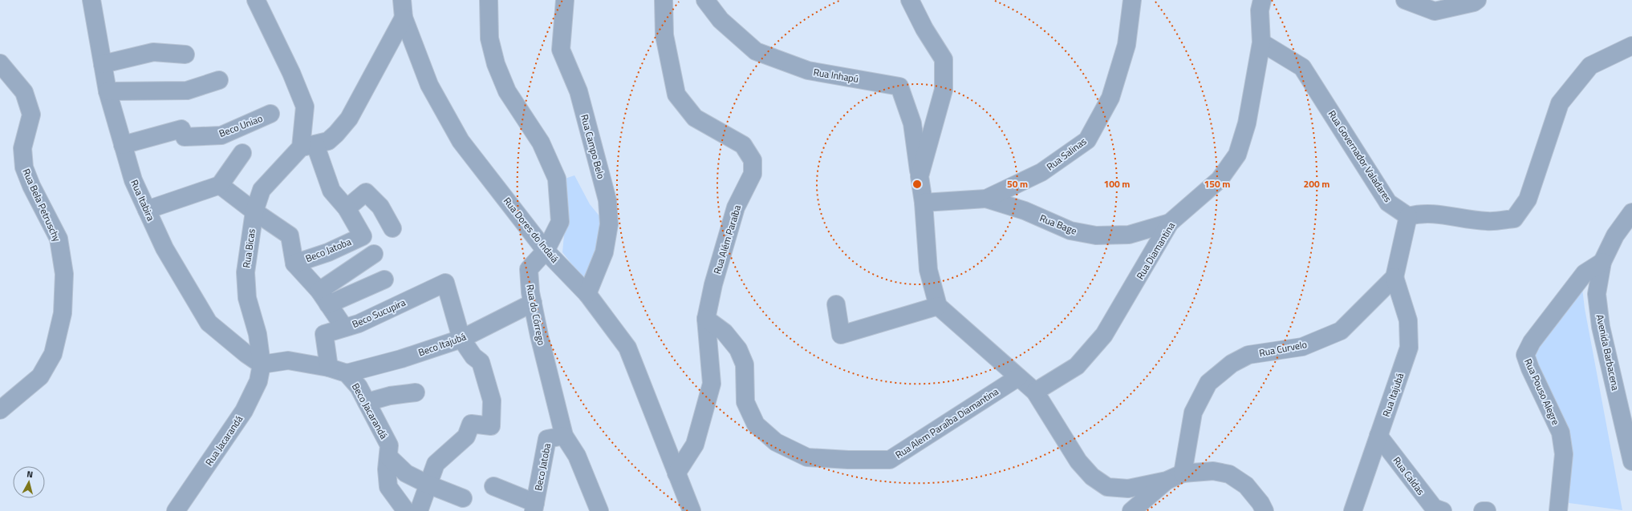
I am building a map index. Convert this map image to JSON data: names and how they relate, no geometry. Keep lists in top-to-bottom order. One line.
{"streets":{"street":["Rua Inhapú","Beco Uniao","Rua Campo Belo","Rua Salinas","Rua Governador Valadares","Rua Itabira","Rua Bela Petruschy","Rua Bage","Rua Dores do Indaiá","Rua Além Paraíba","Rua Bicas","Beco Jatoba","Rua Diamantina","Beco Sucupira","Rua do Córrego","Beco Itajubá","Rua Curvelo","Avenida Barbacena","Rua Pouso Alegre","Rua Itajubá","Beco Jacarandá","Rua Alem Paraíba Diamantina","Rua Jacarandá","Rua Caldas"]},"crossings":[["Beco Uniao","Rua Itabira"],["Rua Campo Belo","Rua Dores do Indaiá"],["Rua Salinas","Rua Bage"],["Rua Governador Valadares","Rua Diamantina"],["Rua Itabira","Rua Bicas"],["Rua Itabira","Beco Jacarandá"],["Rua Itabira","Rua Jacarandá"],["Rua Bage","Rua Diamantina"],["Rua Dores do Indaiá","Rua Além Paraíba"],["Rua Dores do Indaiá","Rua Bicas"],["Rua Dores do Indaiá","Rua do Córrego"],["Rua Além Paraíba","Rua Alem Paraíba Diamantina"],["Rua Bicas","Beco Jatoba"],["Rua Bicas","Beco Jacarandá"],["Rua Bicas","Rua Jacarandá"],["Beco Jatoba","Beco Sucupira"],["Beco Jatoba","Rua do Córrego"],["Beco Sucupira","Beco Itajubá"],["Beco Sucupira","Beco Jacarandá"],["Rua do Córrego","Beco Itajubá"],["Beco Itajubá","Beco Jacarandá"],["Rua Curvelo","Rua Itajubá"],["Avenida Barbacena","Rua Pouso Alegre"],["Rua Itajubá","Rua Caldas"],["Beco Jacarandá","Rua Jacarandá"]],"north":"top","rings":["50 m","100 m","150 m","200 m"]}
